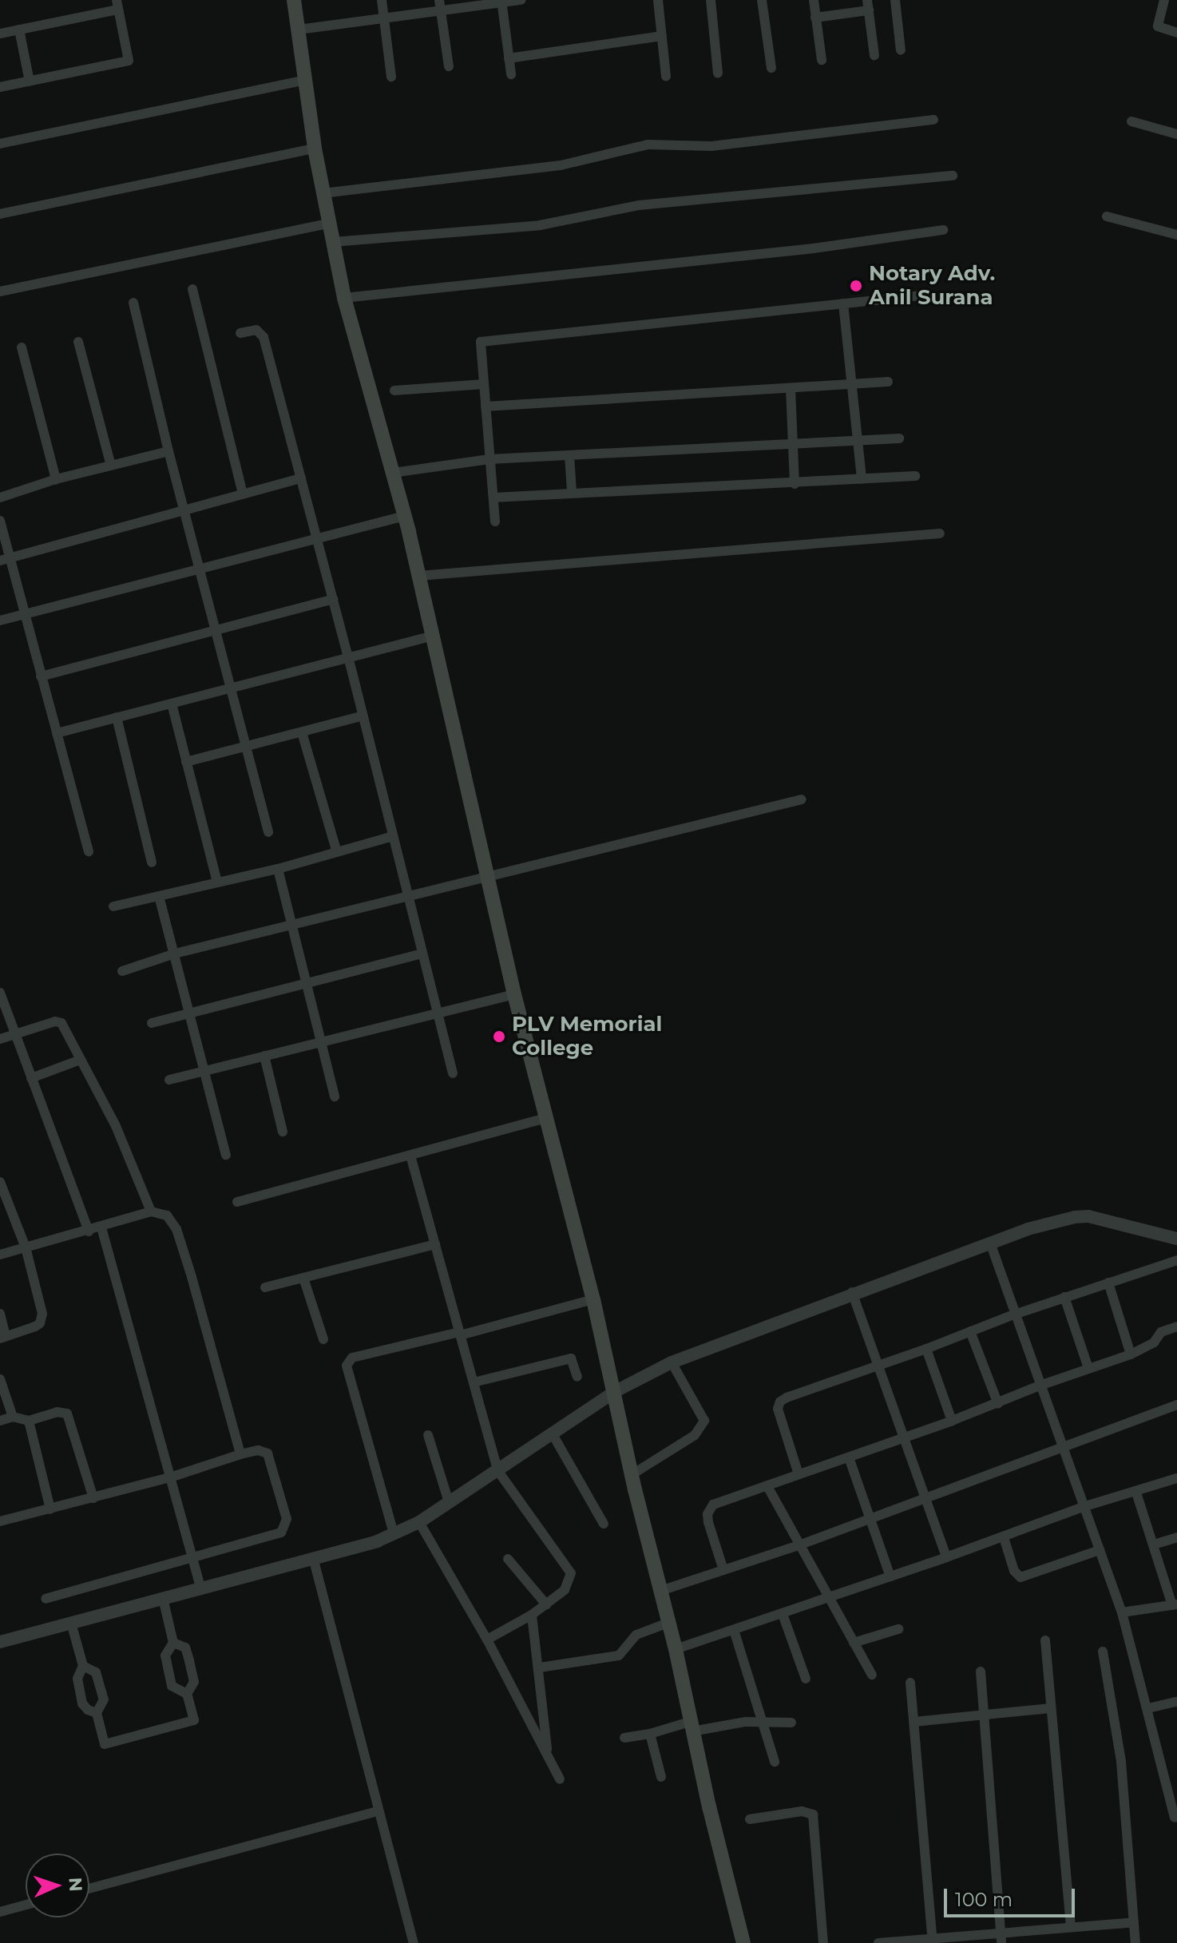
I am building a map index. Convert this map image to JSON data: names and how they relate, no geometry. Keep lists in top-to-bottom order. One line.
{"places":["Notary Adv. Anil Surana","PLV Memorial College"],"scale_bar":"100 m","north":"right"}
